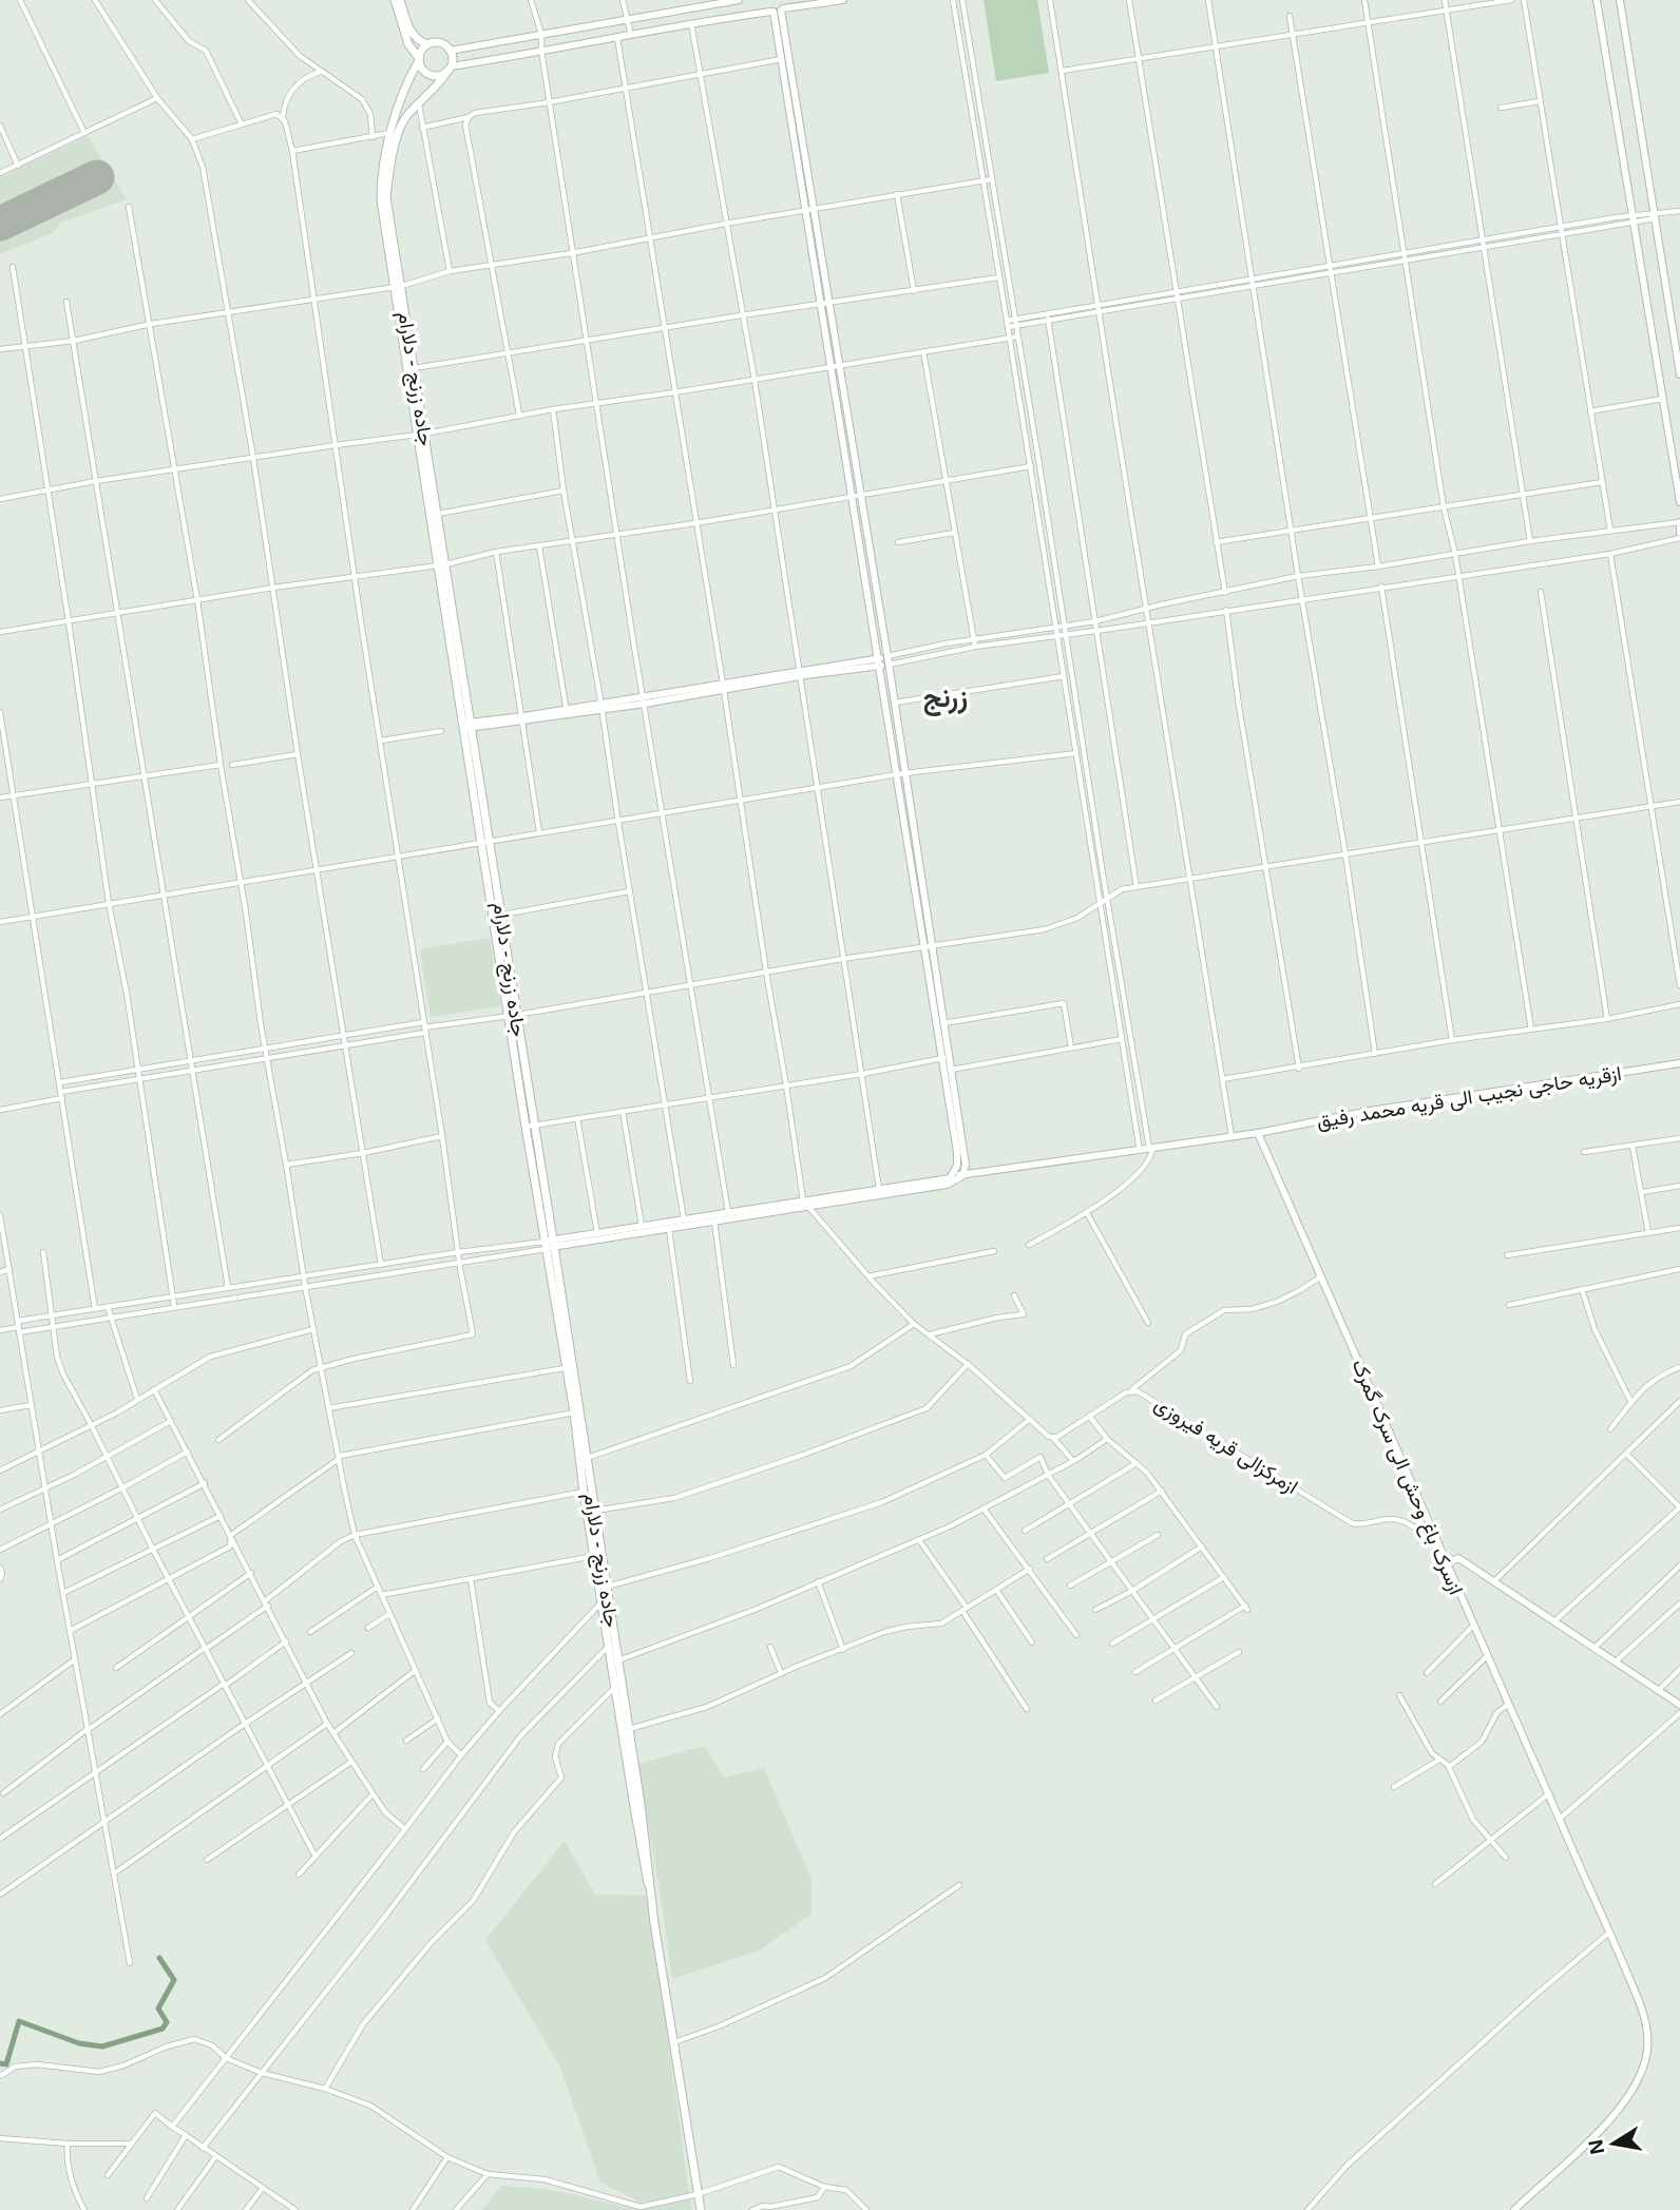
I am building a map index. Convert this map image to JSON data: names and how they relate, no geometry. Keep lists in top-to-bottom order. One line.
{"streets":{"highway":["جاده زرنج - دلارام"],"main road":["ازقریه حاجی نجیب الی قریه محمد رفیق","ازسرک باغ وحش الی سرک گمرک"],"street":["ازمرکزالی قریه فیروزی"]},"crossings":[["ازقریه حاجی نجیب الی قریه محمد رفیق","ازسرک باغ وحش الی سرک گمرک"],["ازمرکزالی قریه فیروزی","ازسرک باغ وحش الی سرک گمرک"]],"districts":["زرنج"],"north":"left"}
